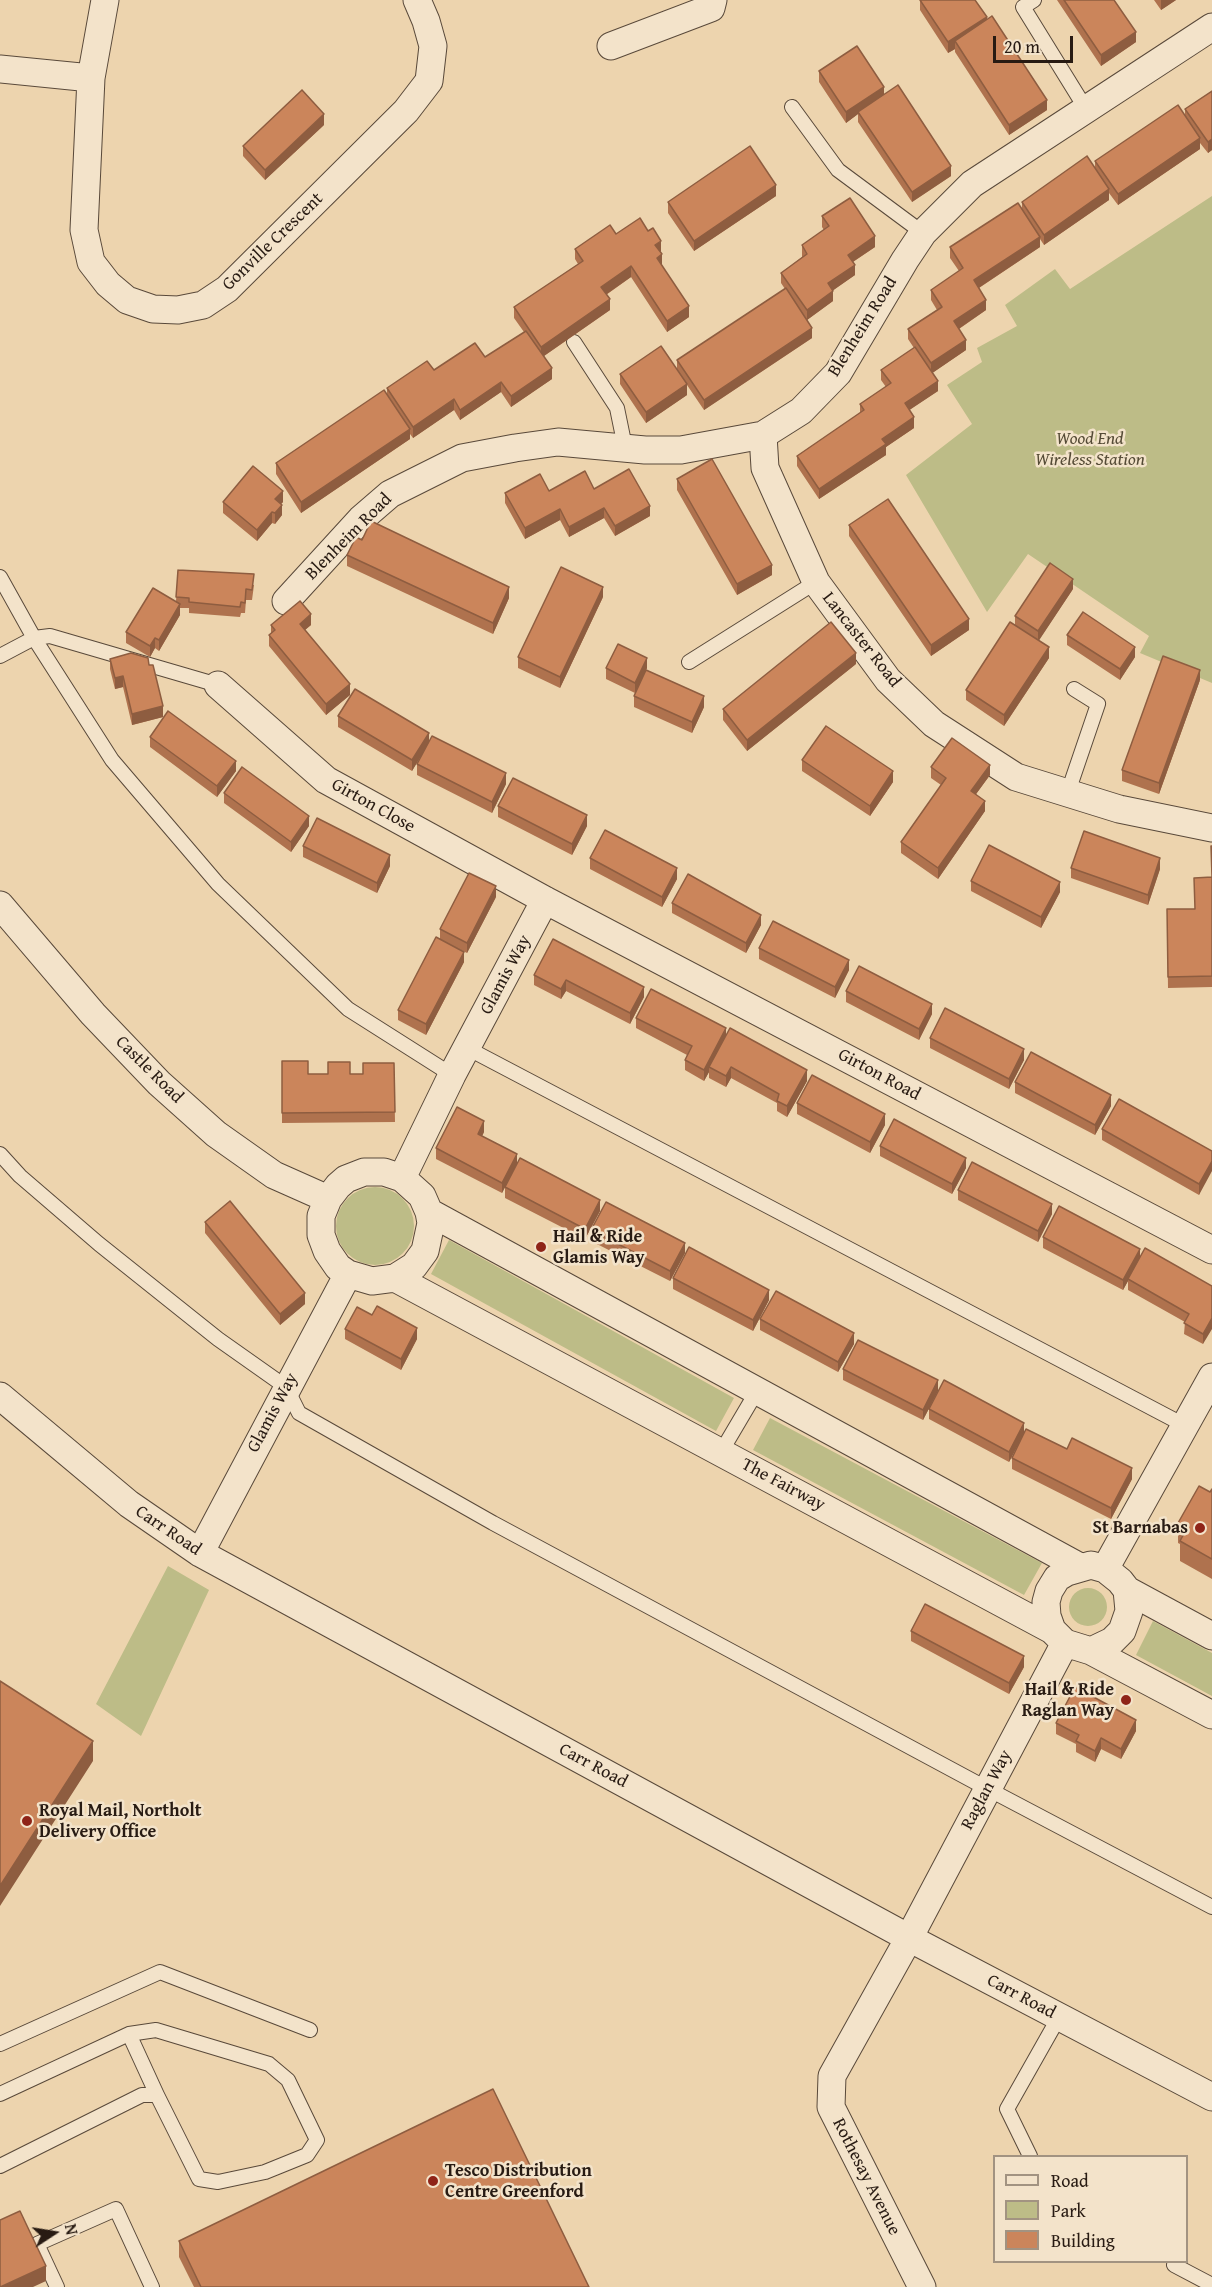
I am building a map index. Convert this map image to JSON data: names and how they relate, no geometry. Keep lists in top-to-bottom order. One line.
{"streets":{"street":["Gonville Crescent","Blenheim Road","Lancaster Road","Girton Close","Glamis Way","Castle Road","Girton Road","The Fairway","Carr Road","Raglan Way","Rothesay Avenue"]},"crossings":[["Blenheim Road","Lancaster Road"],["Girton Close","Glamis Way"],["Girton Close","Girton Road"],["Glamis Way","Castle Road"],["Glamis Way","Girton Road"],["Glamis Way","The Fairway"],["Glamis Way","Carr Road"],["Castle Road","The Fairway"],["The Fairway","Raglan Way"],["Carr Road","Raglan Way"],["Carr Road","Rothesay Avenue"],["Raglan Way","Rothesay Avenue"]],"parks":["Wood End Wireless Station"],"places":["Hail & Ride Glamis Way","St Barnabas","Hail & Ride Raglan Way","Royal Mail, Northolt Delivery Office","Tesco Distribution Centre Greenford"],"legend":["Road","Park","Building"],"scale_bar":"20 m","north":"right"}
